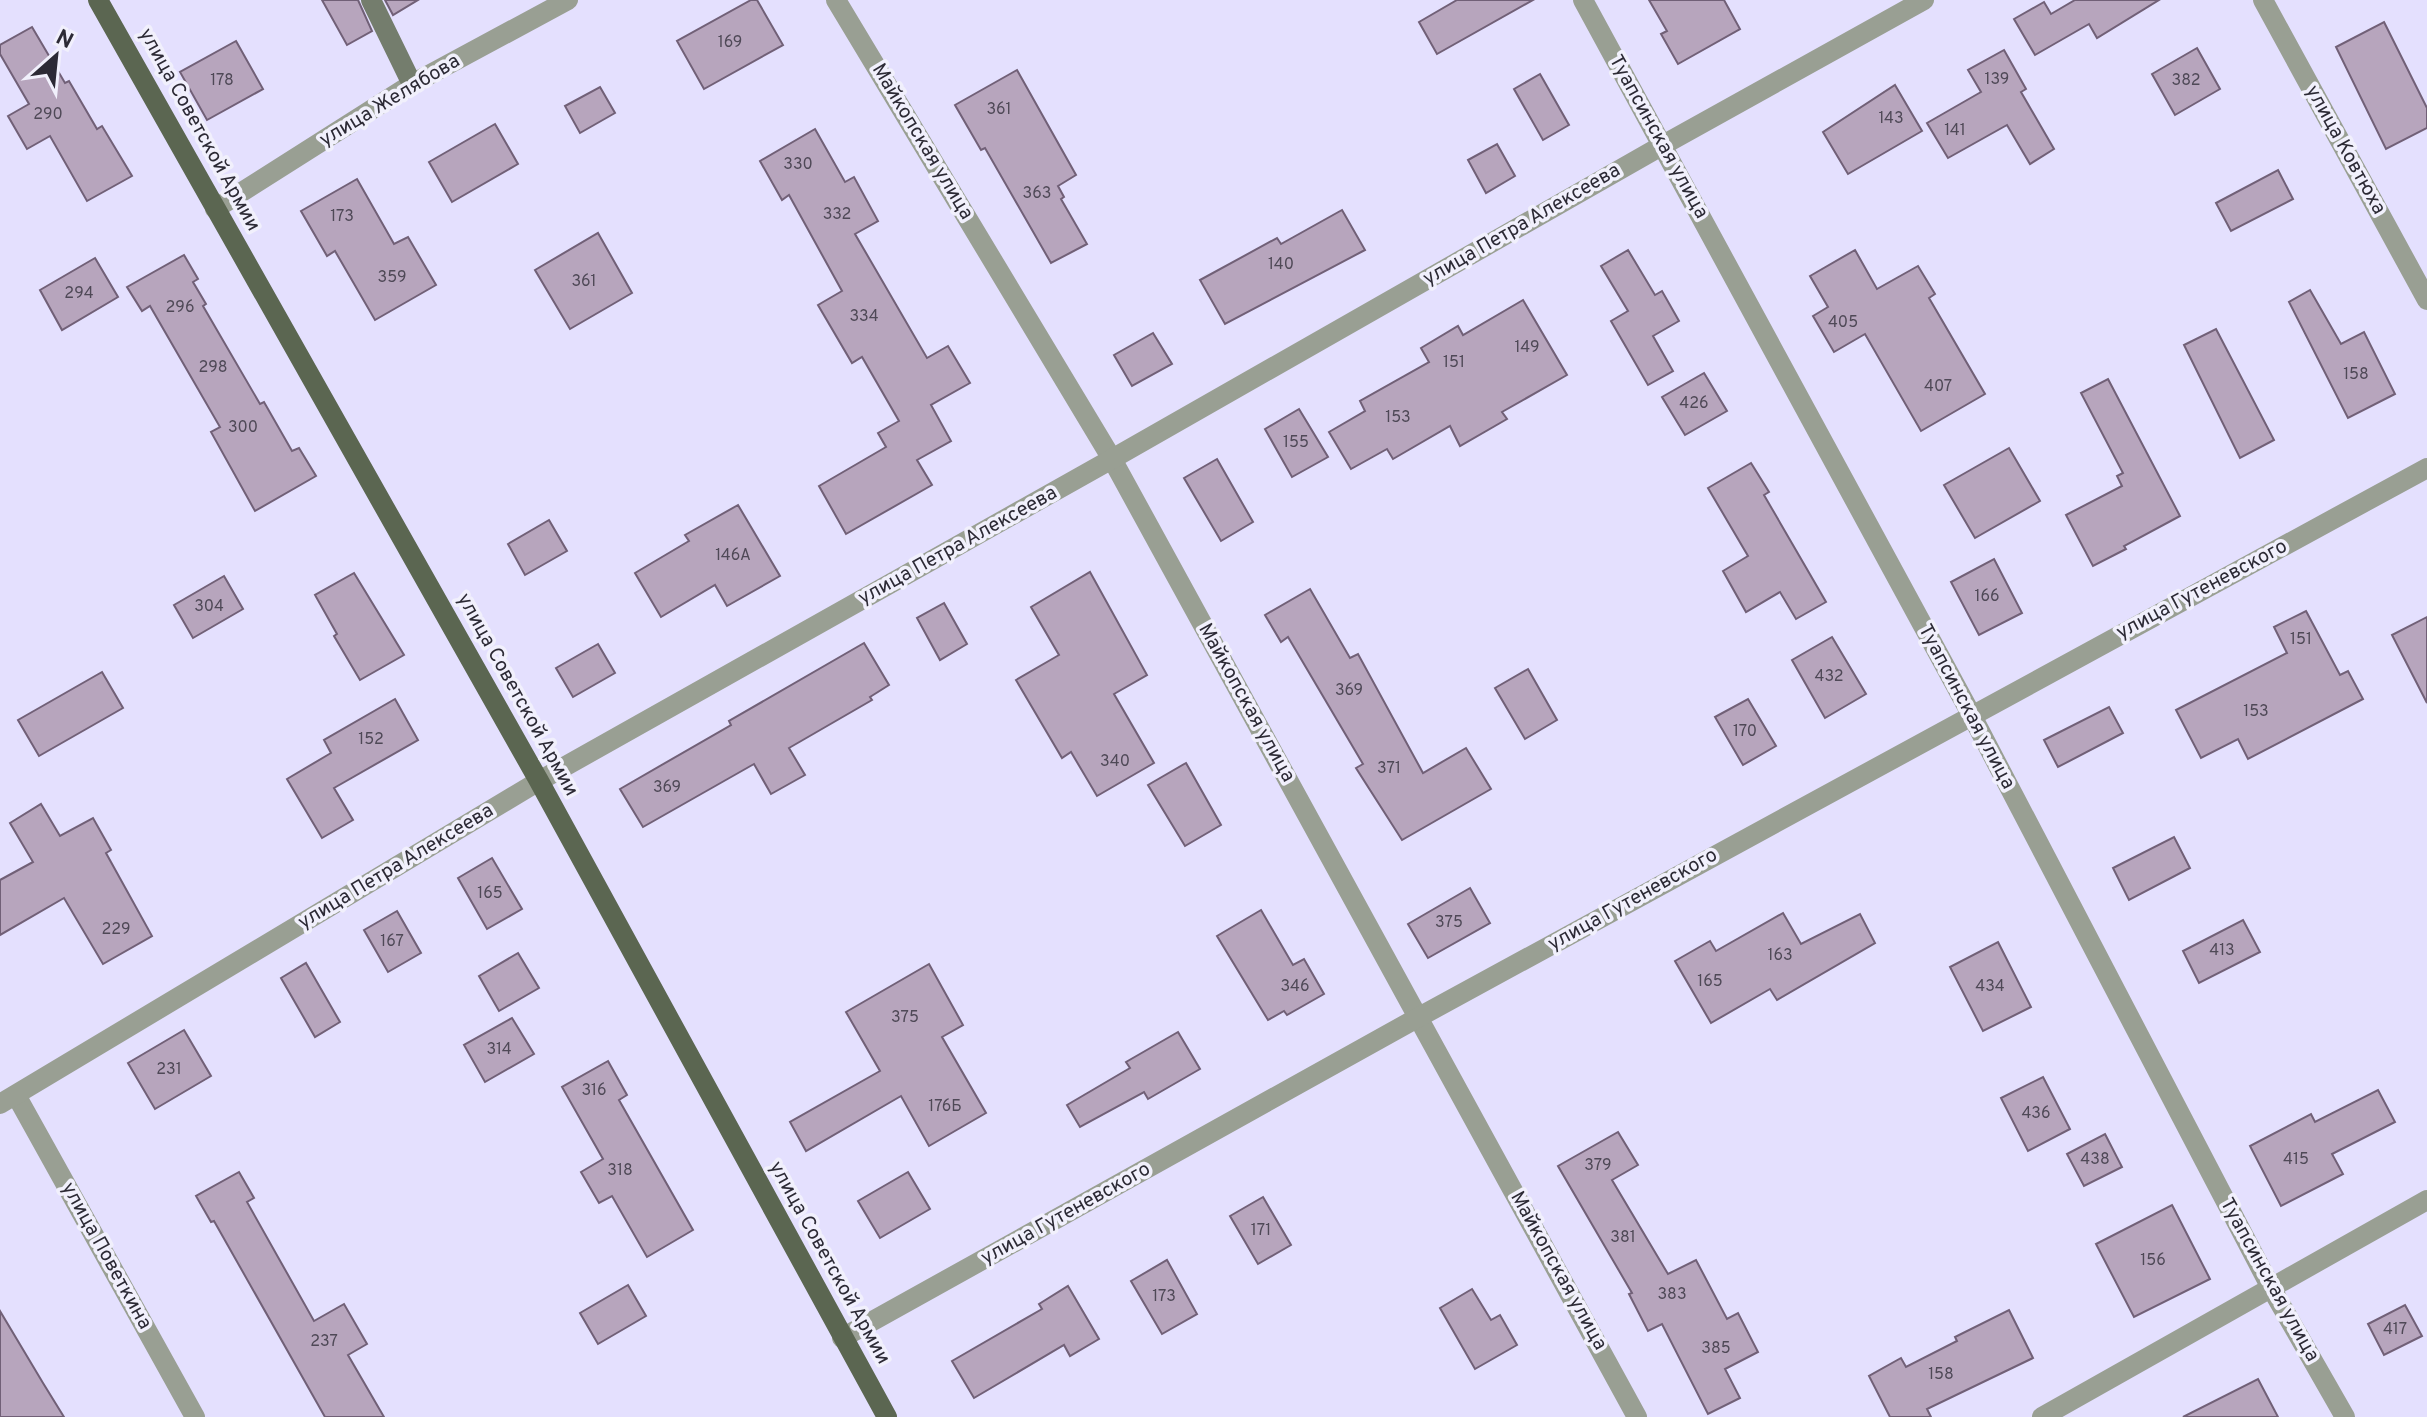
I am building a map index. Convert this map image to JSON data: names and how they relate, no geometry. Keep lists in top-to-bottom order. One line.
{"streets":{"main road":["улица Советской Армии"],"street":["улица Желябова","Туапсинская улица","Майкопская улица","улица Ковтюха","улица Петра Алексеева","улица Гутеневского","улица Поветкина"]},"crossings":[["улица Желябова","улица Советской Армии"],["улица Советской Армии","улица Петра Алексеева"],["улица Советской Армии","улица Гутеневского"],["Туапсинская улица","улица Петра Алексеева"],["Туапсинская улица","улица Гутеневского"],["Майкопская улица","улица Петра Алексеева"],["Майкопская улица","улица Гутеневского"],["улица Петра Алексеева","улица Поветкина"]],"house_numbers":["169","139","178","382","361","290","143","141","330","363","332","173","140","359","361","294","296","334","405","149","151","298","158","407","426","153","300","155","146А","166","304","151","432","369","153","170","152","340","371","369","165","375","229","167","413","163","165","346","434","375","314","231","316","176Б","436","438","415","379","318","171","381","156","383","173","417","237","385","158"],"north":"top right"}
